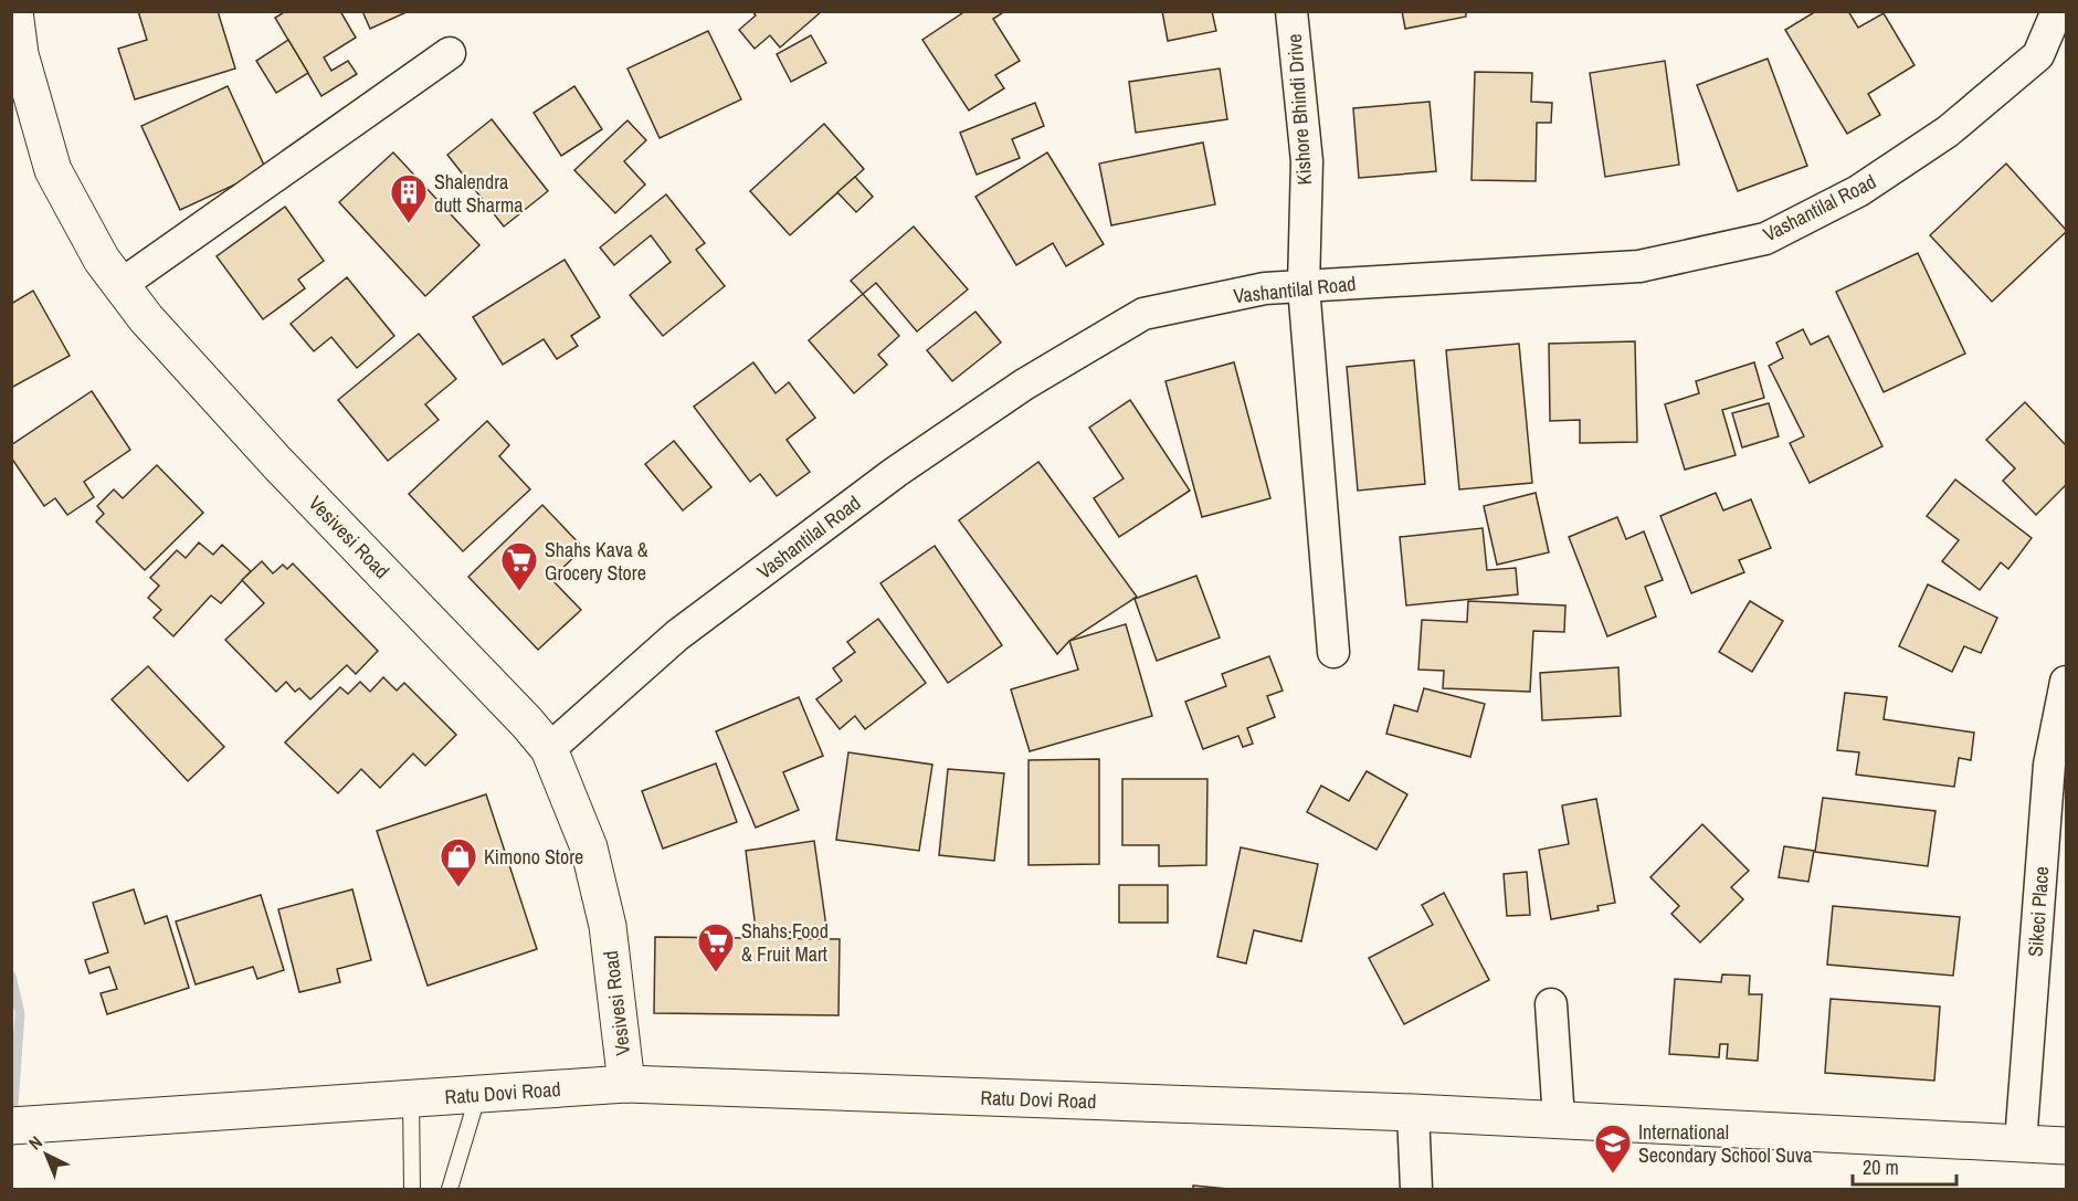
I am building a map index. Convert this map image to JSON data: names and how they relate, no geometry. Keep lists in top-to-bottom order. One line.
{"streets":{"main road":["Vesivesi Road","Ratu Dovi Road"],"street":["Kishore Bhindi Drive","Vashantilal Road","Sikeci Place"]},"crossings":[["Kishore Bhindi Drive","Vashantilal Road"],["Vashantilal Road","Vesivesi Road"],["Vesivesi Road","Ratu Dovi Road"],["Sikeci Place","Ratu Dovi Road"]],"places":{"building":["Shalendra dutt Sharma"],"supermarket":["Shahs Kava & Grocery Store","Shahs Food & Fruit Mart"],"shop":["Kimono Store"],"school or university":["International Secondary School Suva"]},"scale_bar":"20 m","north":"top left"}
